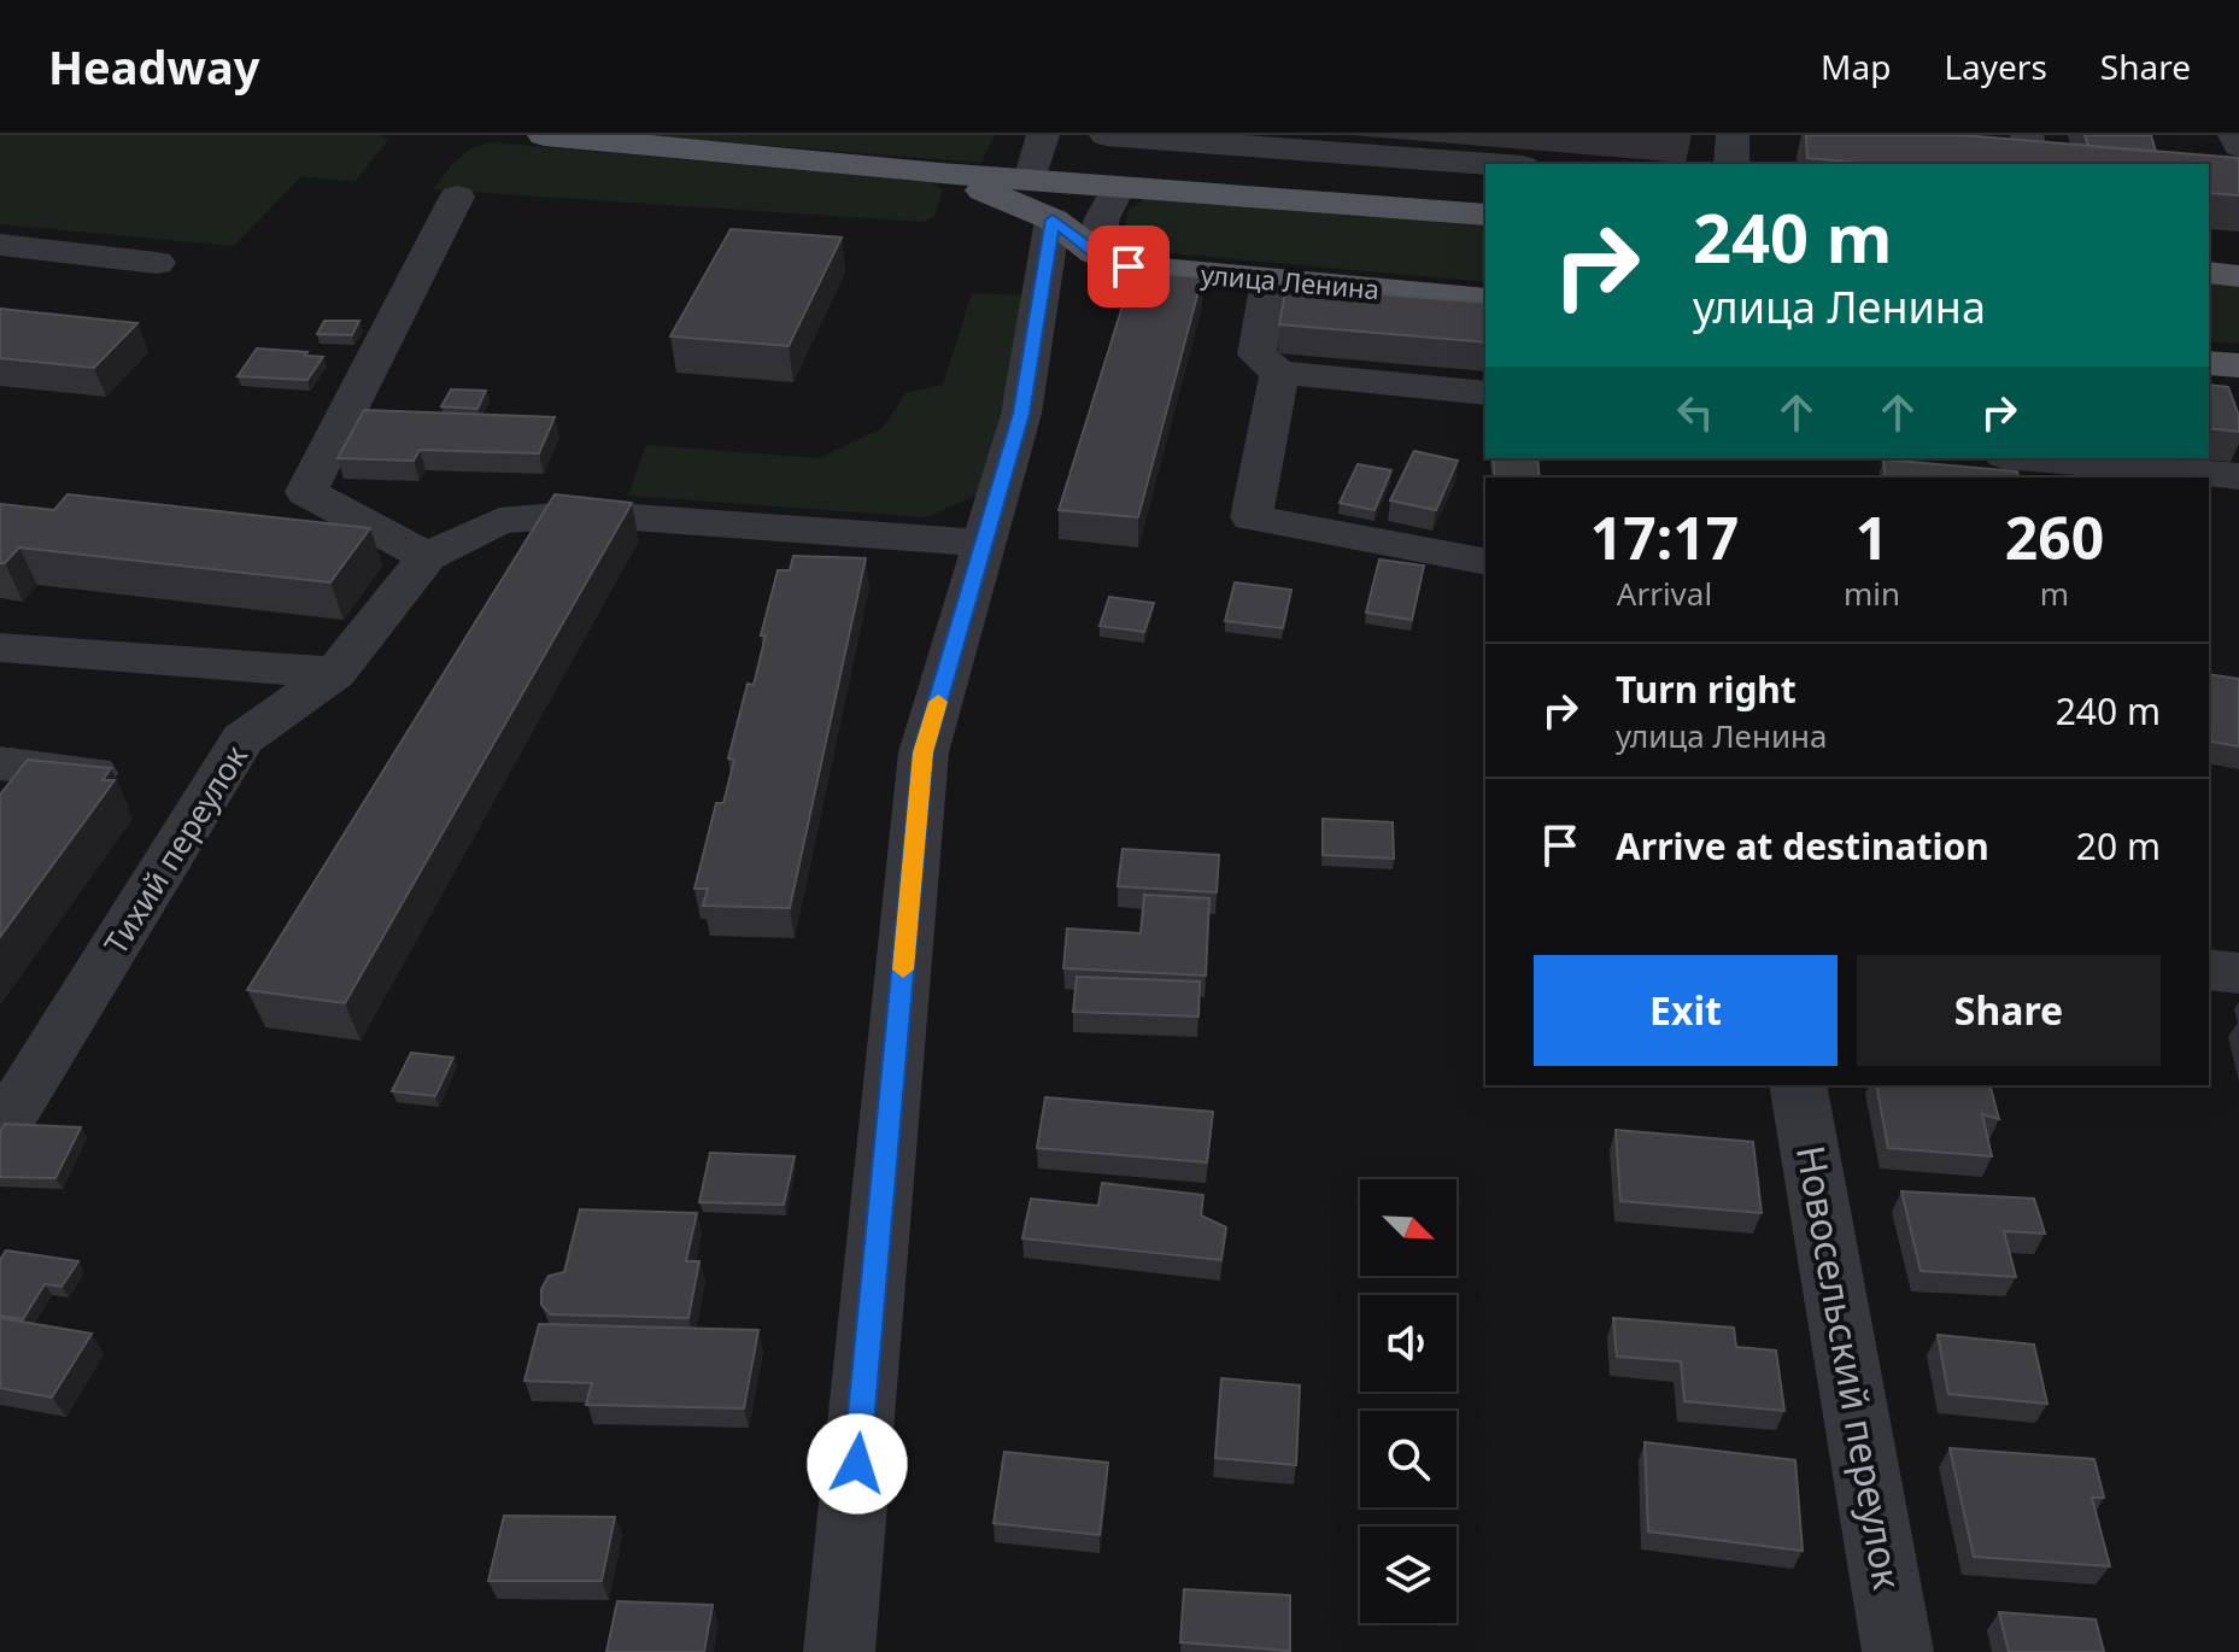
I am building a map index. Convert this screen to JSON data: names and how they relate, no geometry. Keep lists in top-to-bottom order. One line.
{"streets":{"main road":["улица Ленина"],"street":["Тихий переулок","Новосельский переулок"]},"north":"bottom right","page":{"header":"Headway","nav":["Map","Layers","Share"],"turn":["240 m","улица Ленина"],"eta":["17:17","Arrival","1","min","260","m"],"list":[{"name":"Turn right","note":"улица Ленина","value":"240 m"},{"name":"Arrive at destination","value":"20 m"}],"buttons":["Exit","Share"]}}
